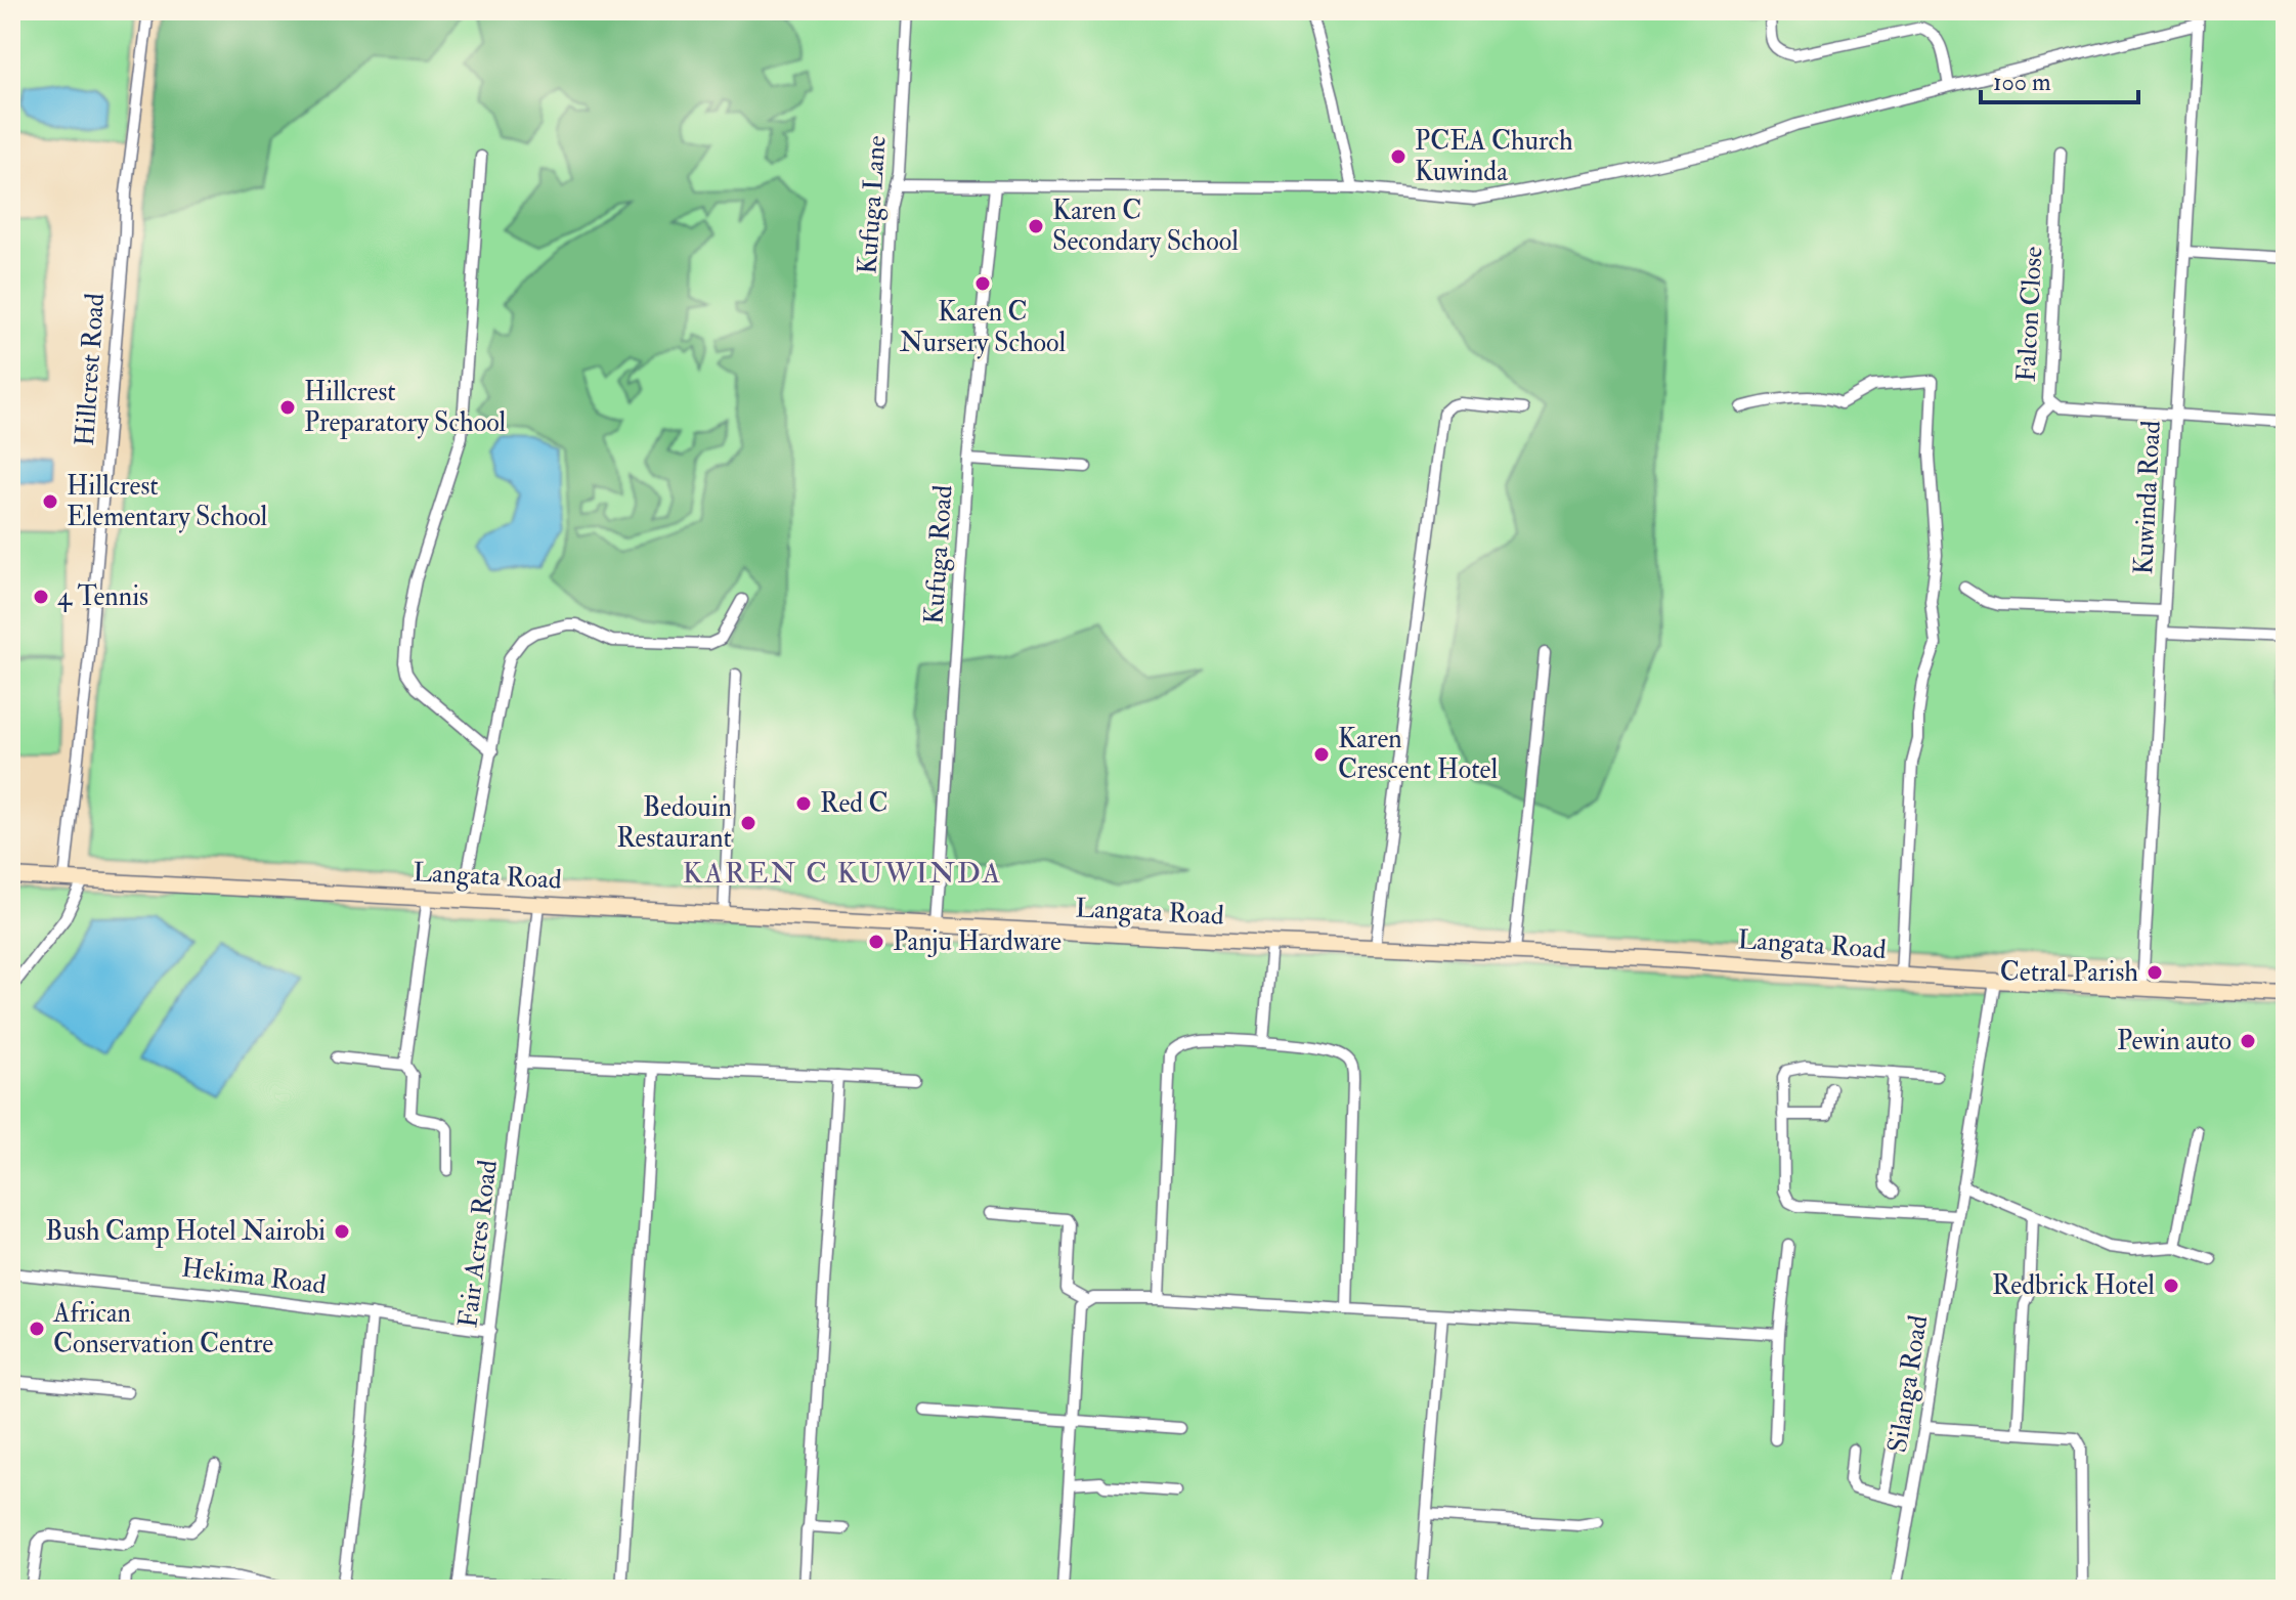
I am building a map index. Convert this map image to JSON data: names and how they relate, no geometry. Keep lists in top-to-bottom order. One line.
{"streets":{"main road":["Langata Road"],"street":["Kufuga Lane","Falcon Close","Hillcrest Road","Kuwinda Road","Kufuga Road","Fair Acres Road","Hekima Road","Silanga Road"]},"crossings":[["Falcon Close","Kuwinda Road"],["Hillcrest Road","Langata Road"],["Kuwinda Road","Langata Road"],["Kufuga Road","Langata Road"],["Langata Road","Fair Acres Road"],["Langata Road","Silanga Road"],["Fair Acres Road","Hekima Road"]],"districts":["KAREN C KUWINDA"],"places":["PCEA Church Kuwinda","Karen C Secondary School","Karen C Nursery School","Hillcrest Preparatory School","Hillcrest Elementary School","4 Tennis","Karen Crescent Hotel","Red C","Bedouin Restaurant","Panju Hardware","Cetral Parish","Pewin auto","Bush Camp Hotel Nairobi","Redbrick Hotel","African Conservation Centre"],"scale_bar":"100 m"}
